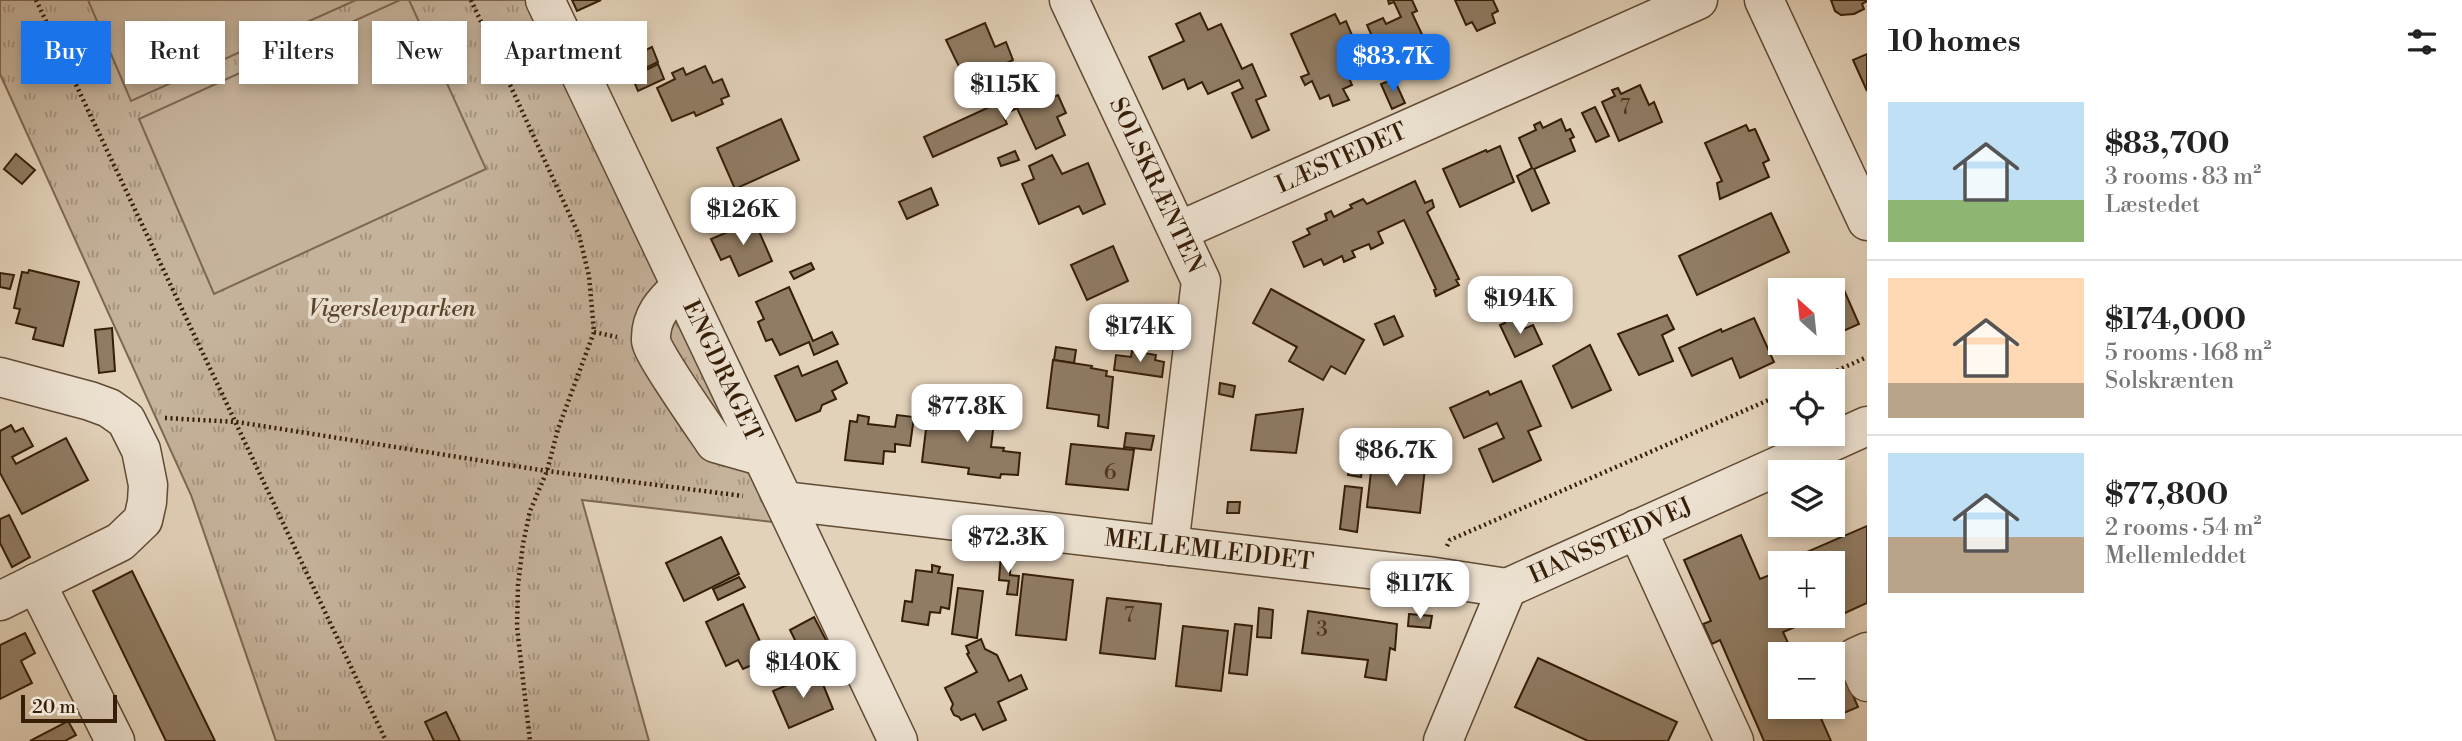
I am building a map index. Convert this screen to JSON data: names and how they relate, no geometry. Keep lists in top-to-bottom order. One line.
{"streets":{"street":["LÆSTEDET","SOLSKRÆNTEN","ENGDRAGET","HANSSTEDVEJ","MELLEMLEDDET"]},"crossings":[["LÆSTEDET","SOLSKRÆNTEN"],["SOLSKRÆNTEN","MELLEMLEDDET"],["ENGDRAGET","MELLEMLEDDET"],["HANSSTEDVEJ","MELLEMLEDDET"]],"parks":["Vigerslevparken"],"house_numbers":["7","6","7","3"],"scale_bar":"20 m","north":"top left","page":{"heading":"10 homes","chip":["Buy","Rent","Filters","New","Apartment"],"price":["$83.7K","$115K","$126K","$194K","$174K","$77.8K","$86.7K","$72.3K","$117K","$140K"],"list":[{"name":"$83,700","note":"3 rooms · 83 m² · Læstedet"},{"name":"$174,000","note":"5 rooms · 168 m² · Solskrænten"},{"name":"$77,800","note":"2 rooms · 54 m² · Mellemleddet"}],"map_buttons":["+","−"],"scale":"20 m"}}
